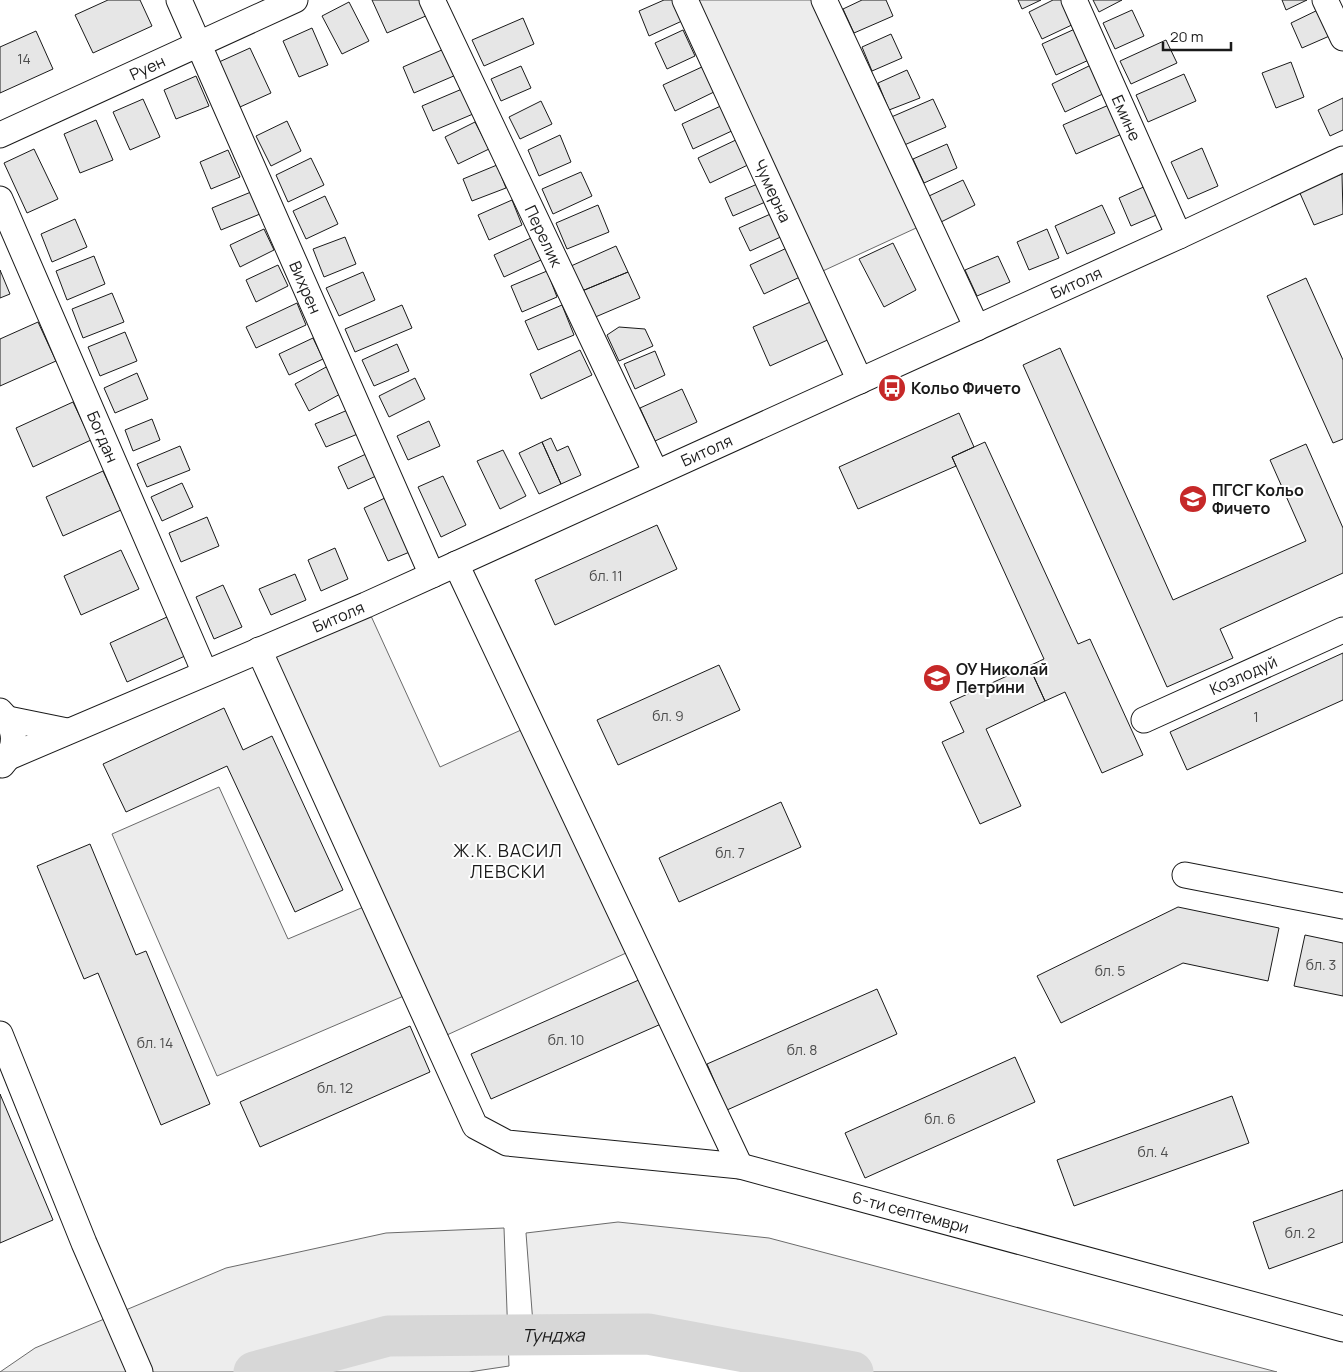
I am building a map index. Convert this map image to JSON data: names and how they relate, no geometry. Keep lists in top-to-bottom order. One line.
{"streets":{"street":["Руен","Емине","Чумерна","Перелик","Битоля","Вихрен","Богдан","Козлодуй","6-ти септември"]},"crossings":[["Руен","Вихрен"],["Емине","Битоля"],["Чумерна","Битоля"],["Перелик","Битоля"],["Битоля","Вихрен"],["Битоля","Богдан"],["Битоля","6-ти септември"]],"districts":["Ж.К. ВАСИЛ ЛЕВСКИ"],"water":["Тунджа"],"places":{"bus stop":["Кольо Фичето"],"school or university":["ПГСГ Кольо Фичето","ОУ Николай Петрини"]},"house_numbers":["14","бл. 11","бл. 9","1","бл. 7","бл. 3","бл. 5","бл. 10","бл. 14","бл. 8","бл. 12","бл. 6","бл. 4","бл. 2"],"scale_bar":"20 m"}
